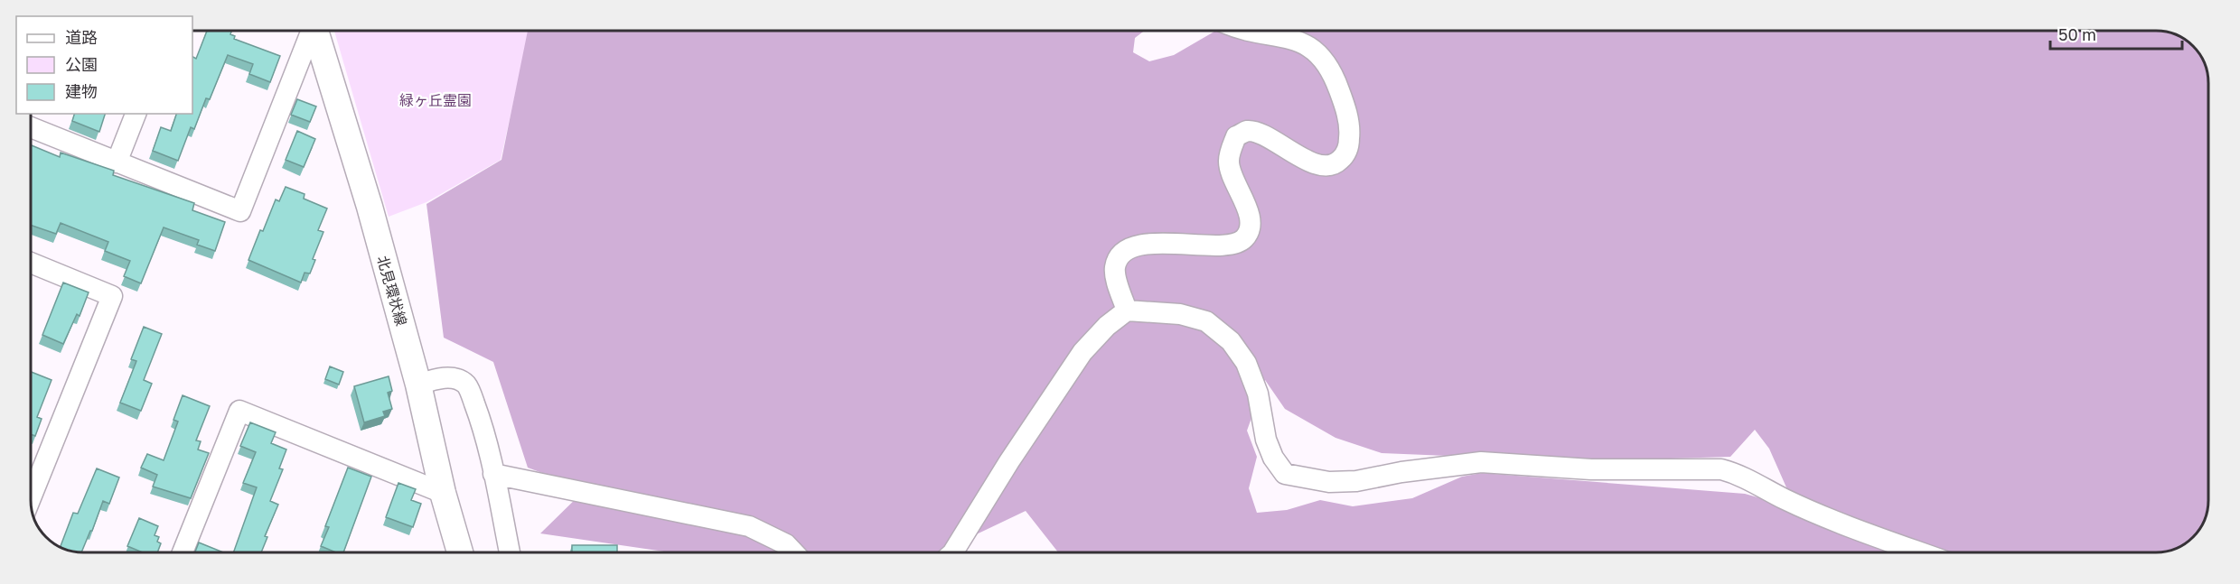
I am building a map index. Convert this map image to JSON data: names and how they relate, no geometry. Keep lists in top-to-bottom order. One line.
{"streets":{"main road":["北見環状線"]},"parks":["緑ヶ丘霊園"],"legend":["道路","公園","建物"],"scale_bar":"50 m"}
